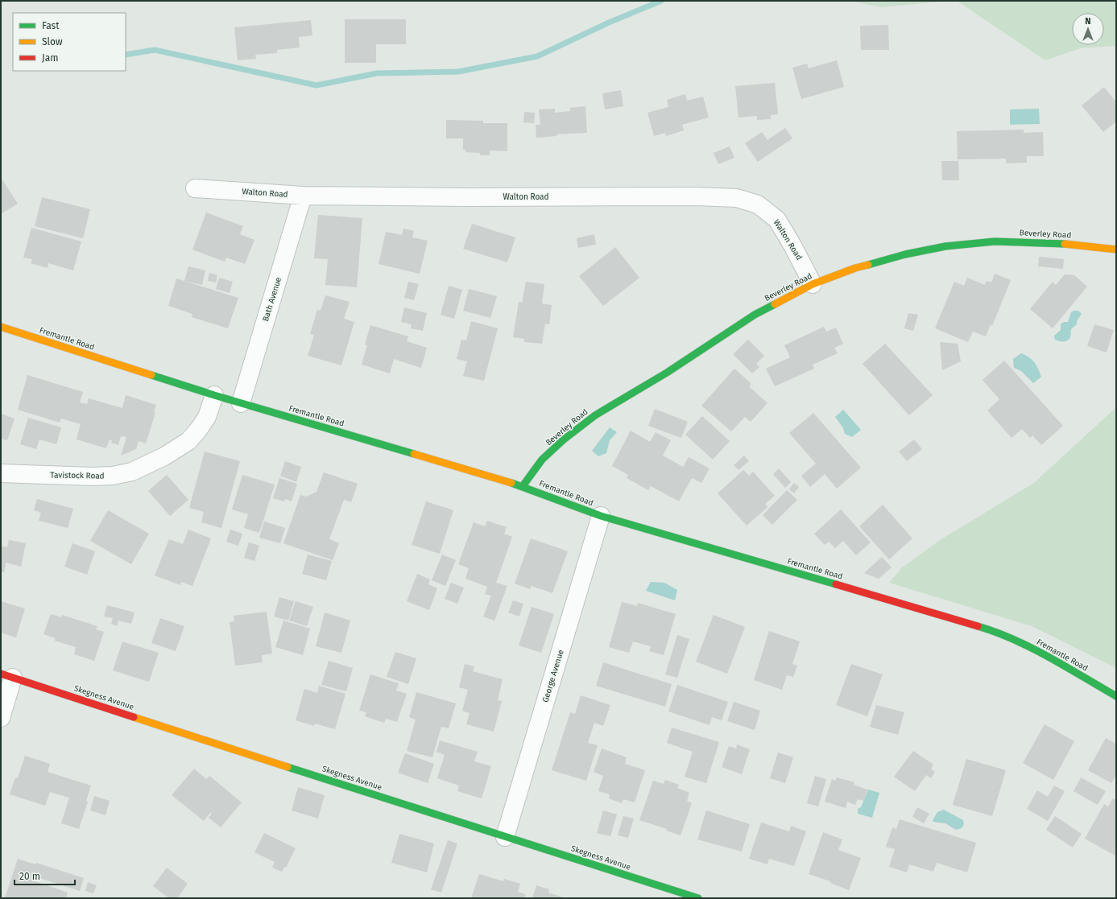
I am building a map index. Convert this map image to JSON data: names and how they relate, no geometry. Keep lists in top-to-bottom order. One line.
{"streets":{"street":["Walton Road","Beverley Road","Bath Avenue","Fremantle Road","Tavistock Road","George Avenue","Skegness Avenue"]},"crossings":[["Walton Road","Beverley Road"],["Walton Road","Bath Avenue"],["Beverley Road","Fremantle Road"],["Bath Avenue","Fremantle Road"],["Fremantle Road","Tavistock Road"],["Fremantle Road","George Avenue"],["George Avenue","Skegness Avenue"]],"legend":["Fast","Slow","Jam"],"scale_bar":"20 m","north":"top"}
